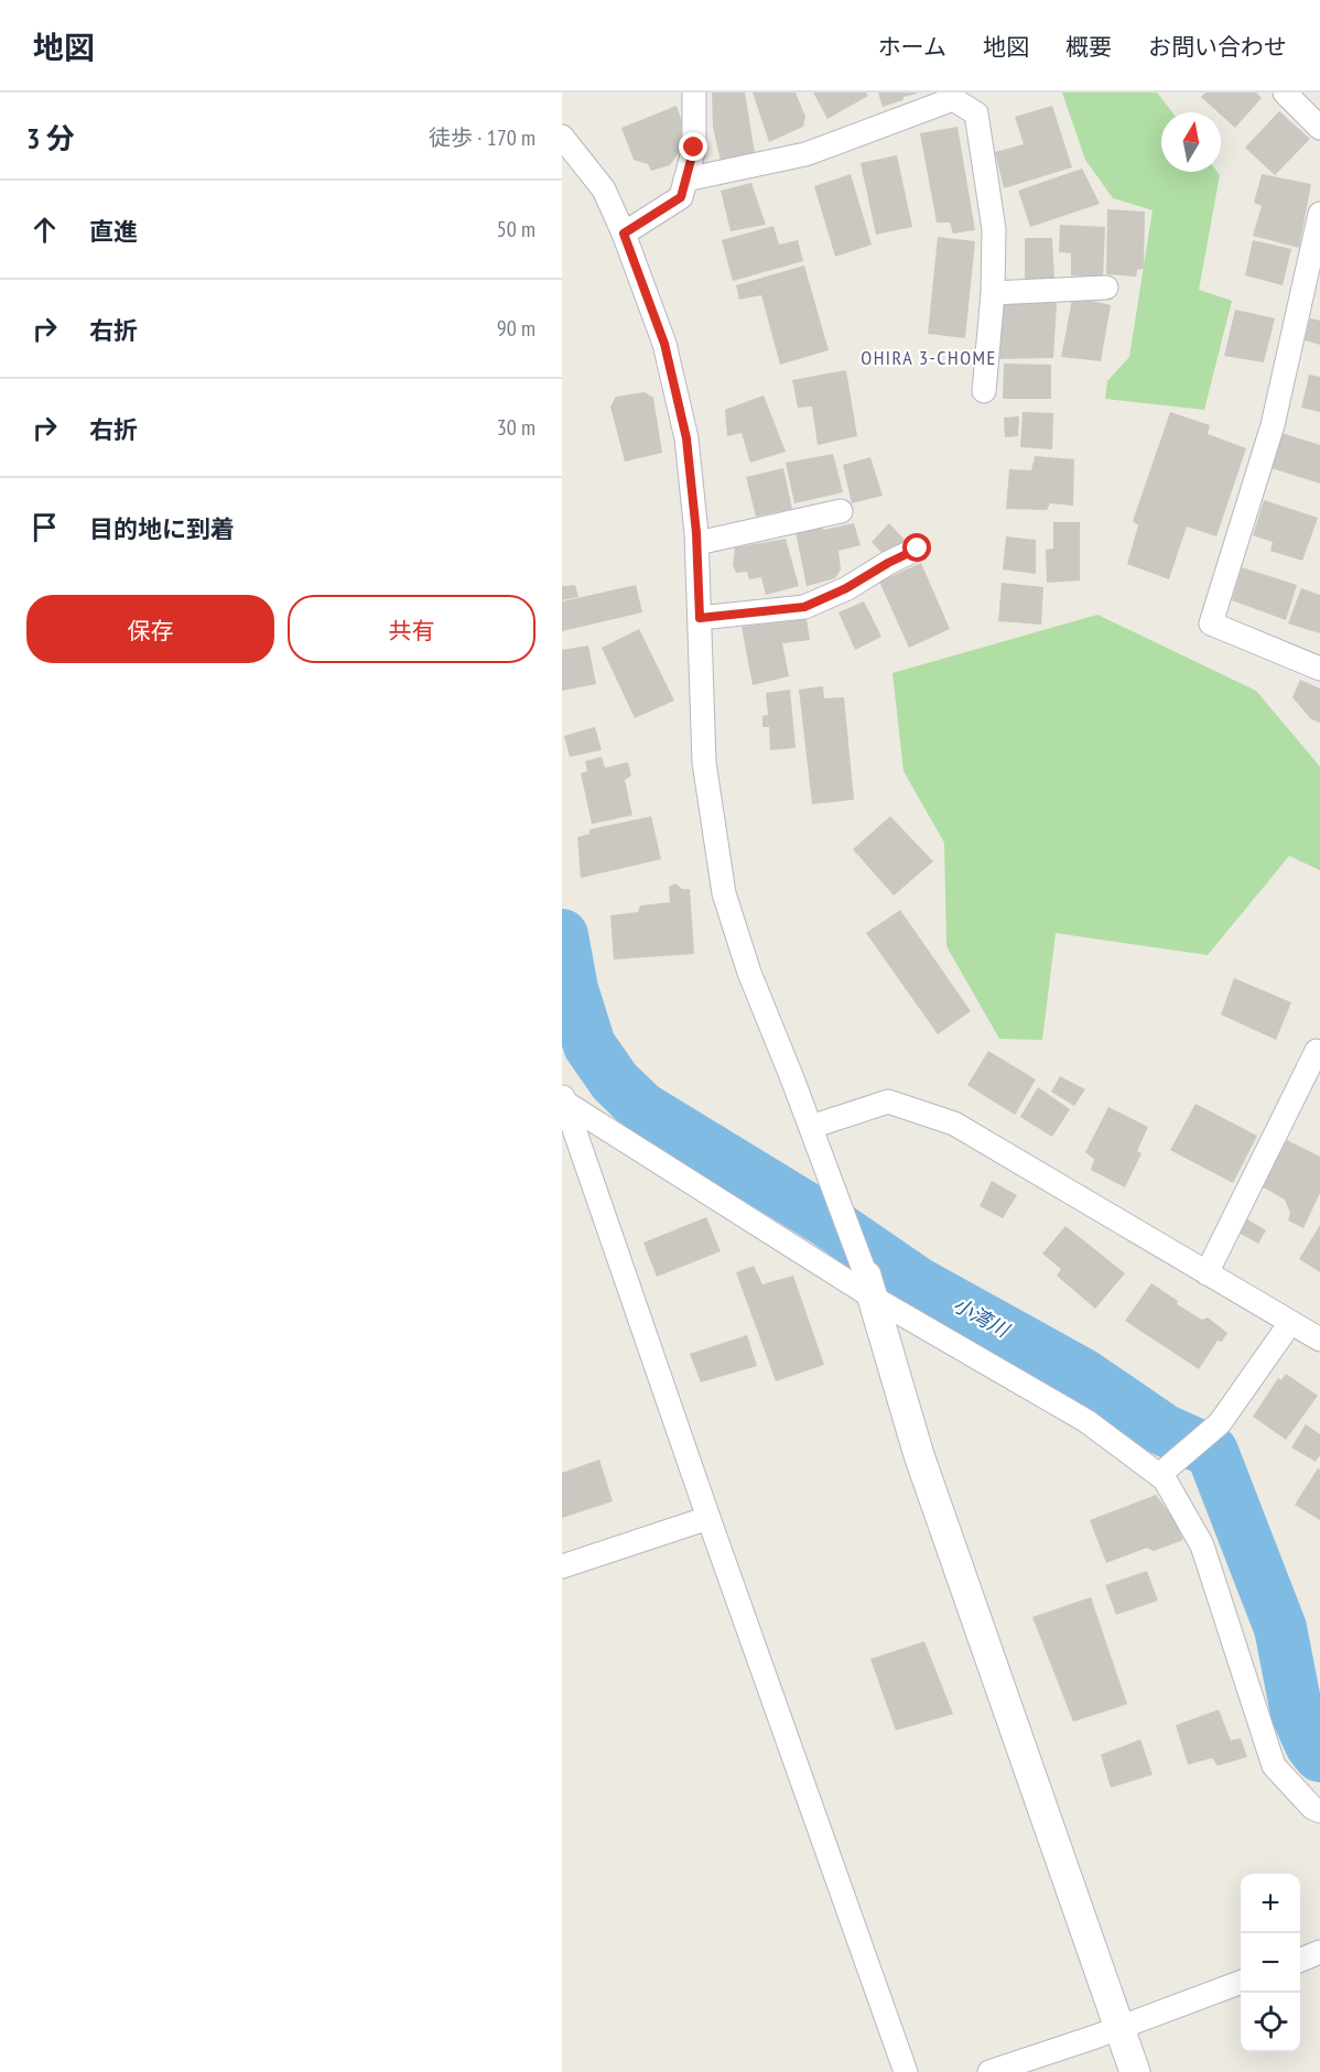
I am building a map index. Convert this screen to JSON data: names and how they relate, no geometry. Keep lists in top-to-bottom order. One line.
{"districts":["OHIRA 3-CHOME"],"water":["小湾川"],"north":"top","page":{"header":"地図","nav":["ホーム","地図","概要","お問い合わせ"],"heading":["3 分","徒歩 · 170 m"],"list":[["直進","50 m"],["右折","90 m"],["右折","30 m"],"目的地に到着"],"buttons":["保存","共有"],"map_buttons":["+","−"]}}
